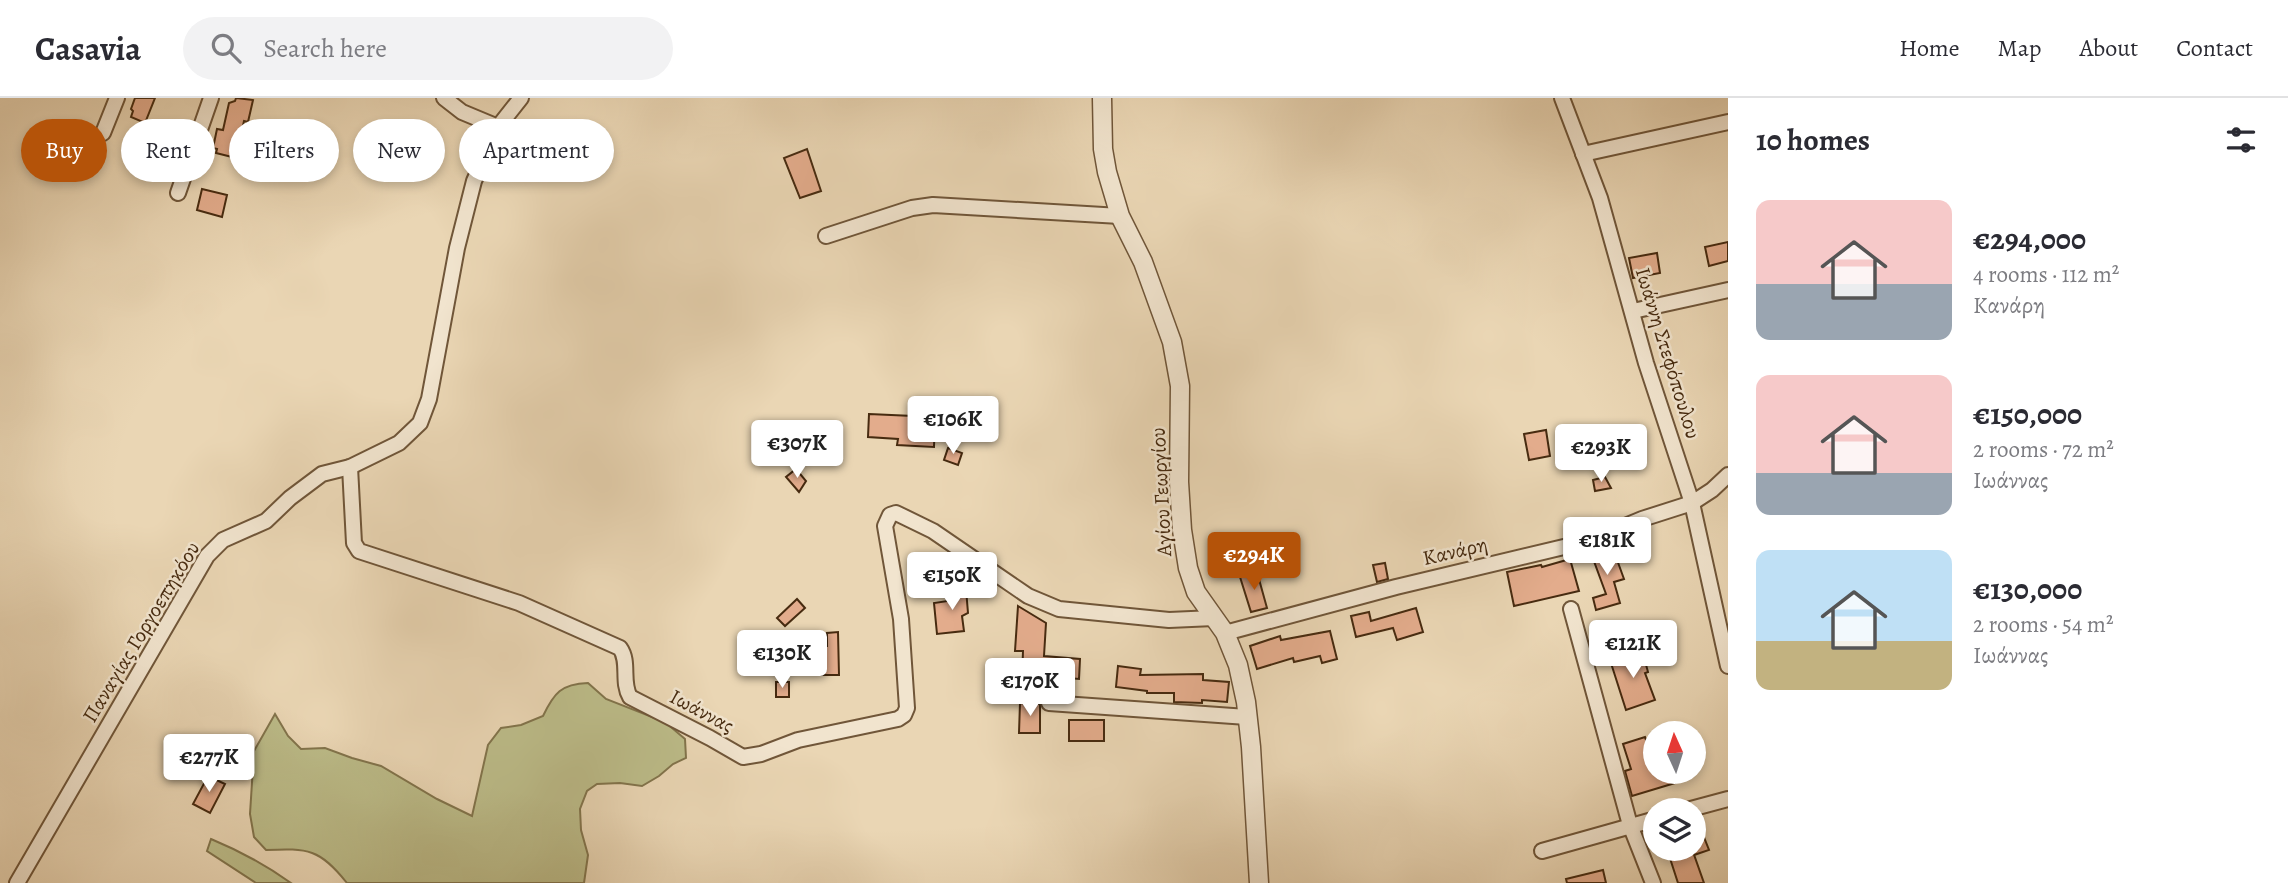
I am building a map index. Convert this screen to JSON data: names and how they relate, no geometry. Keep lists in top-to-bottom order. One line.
{"streets":{"street":["Ιωάννη Στεφόπουλου","Αγίου Γεωργίου","Κανάρη","Παναγίας Γοργοεπηκόου","Ιωάννας"]},"crossings":[["Ιωάννη Στεφόπουλου","Κανάρη"],["Αγίου Γεωργίου","Κανάρη"],["Αγίου Γεωργίου","Ιωάννας"],["Παναγίας Γοργοεπηκόου","Ιωάννας"]],"north":"top","page":{"header":"Casavia","search":"Search here","nav":["Home","Map","About","Contact"],"heading":"10 homes","chip":["Buy","Rent","Filters","New","Apartment"],"list":[{"name":"€294,000","note":"4 rooms · 112 m² · Κανάρη"},{"name":"€150,000","note":"2 rooms · 72 m² · Ιωάννας"},{"name":"€130,000","note":"2 rooms · 54 m² · Ιωάννας"}],"price":["€106K","€307K","€293K","€181K","€294K","€150K","€121K","€130K","€170K","€277K"]}}
